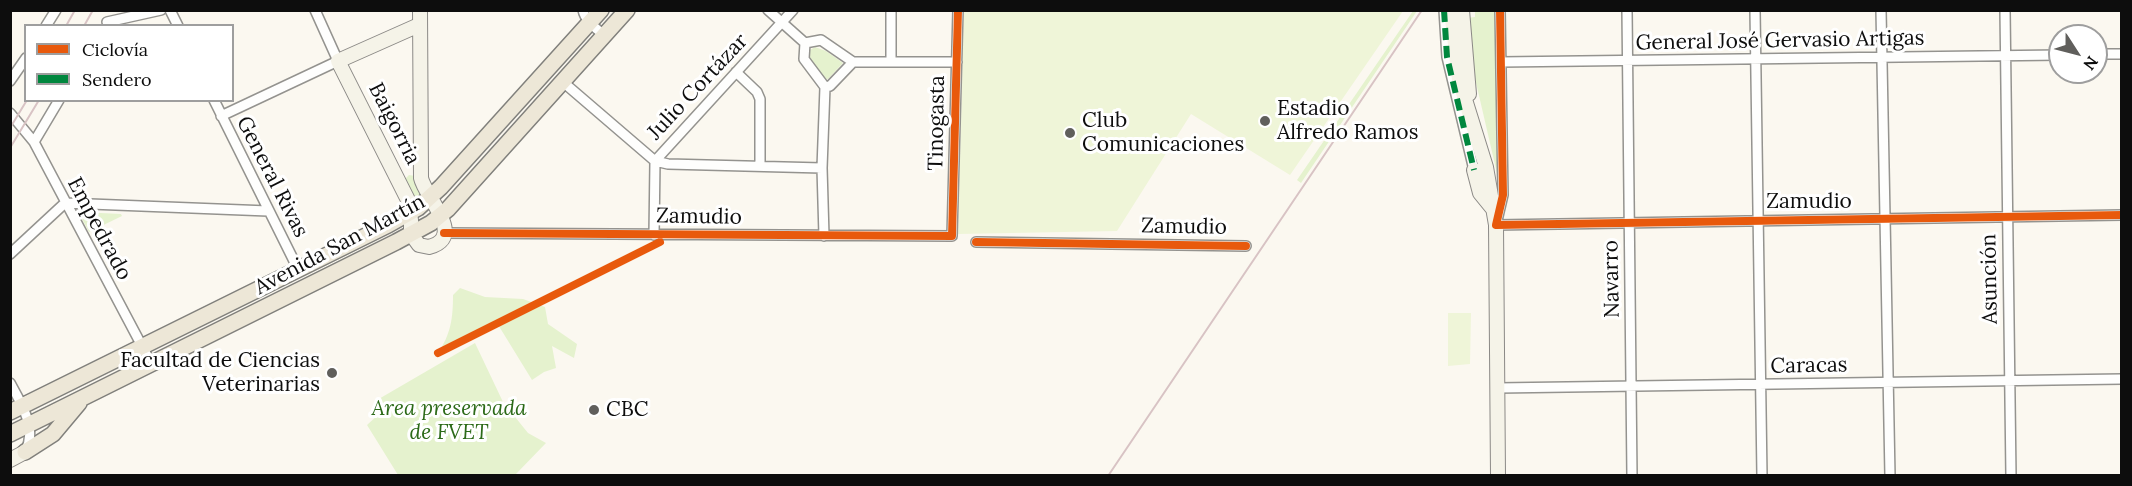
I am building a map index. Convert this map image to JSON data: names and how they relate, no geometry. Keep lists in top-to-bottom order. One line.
{"streets":{"main road":["Baigorria","Avenida San Martín"],"street":["General José Gervasio Artigas","Julio Cortázar","Tinogasta","General Rivas","Zamudio","Empedrado","Navarro","Asunción","Caracas"]},"crossings":[["General José Gervasio Artigas","Navarro"],["General José Gervasio Artigas","Asunción"],["Julio Cortázar","Zamudio"],["Tinogasta","Zamudio"],["Baigorria","Avenida San Martín"],["General Rivas","Avenida San Martín"],["Zamudio","Navarro"],["Zamudio","Asunción"],["Empedrado","Avenida San Martín"],["Navarro","Caracas"],["Asunción","Caracas"]],"parks":["Area preservada de FVET"],"places":["Estadio Alfredo Ramos","Club Comunicaciones","Facultad de Ciencias Veterinarias","CBC"],"legend":["Ciclovía","Sendero"],"north":"bottom right"}
